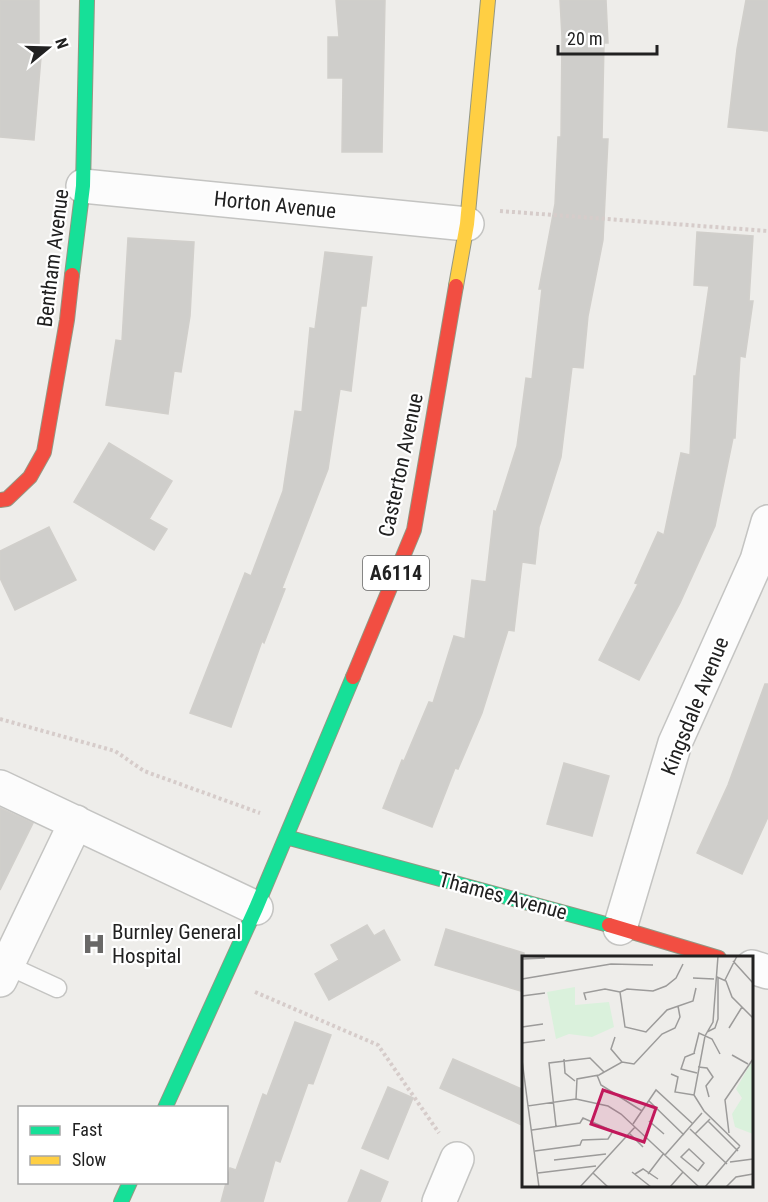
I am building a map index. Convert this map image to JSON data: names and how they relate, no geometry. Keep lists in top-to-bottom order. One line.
{"streets":{"main road":["Bentham Avenue","Casterton Avenue","A6114","Thames Avenue"],"street":["Horton Avenue","Kingsdale Avenue"]},"crossings":[["Horton Avenue","Bentham Avenue"],["Horton Avenue","Casterton Avenue"],["Casterton Avenue","Thames Avenue"],["Kingsdale Avenue","Thames Avenue"]],"places":{"hospital":["Burnley General Hospital"]},"legend":["Fast","Slow"],"scale_bar":"20 m","north":"right"}
